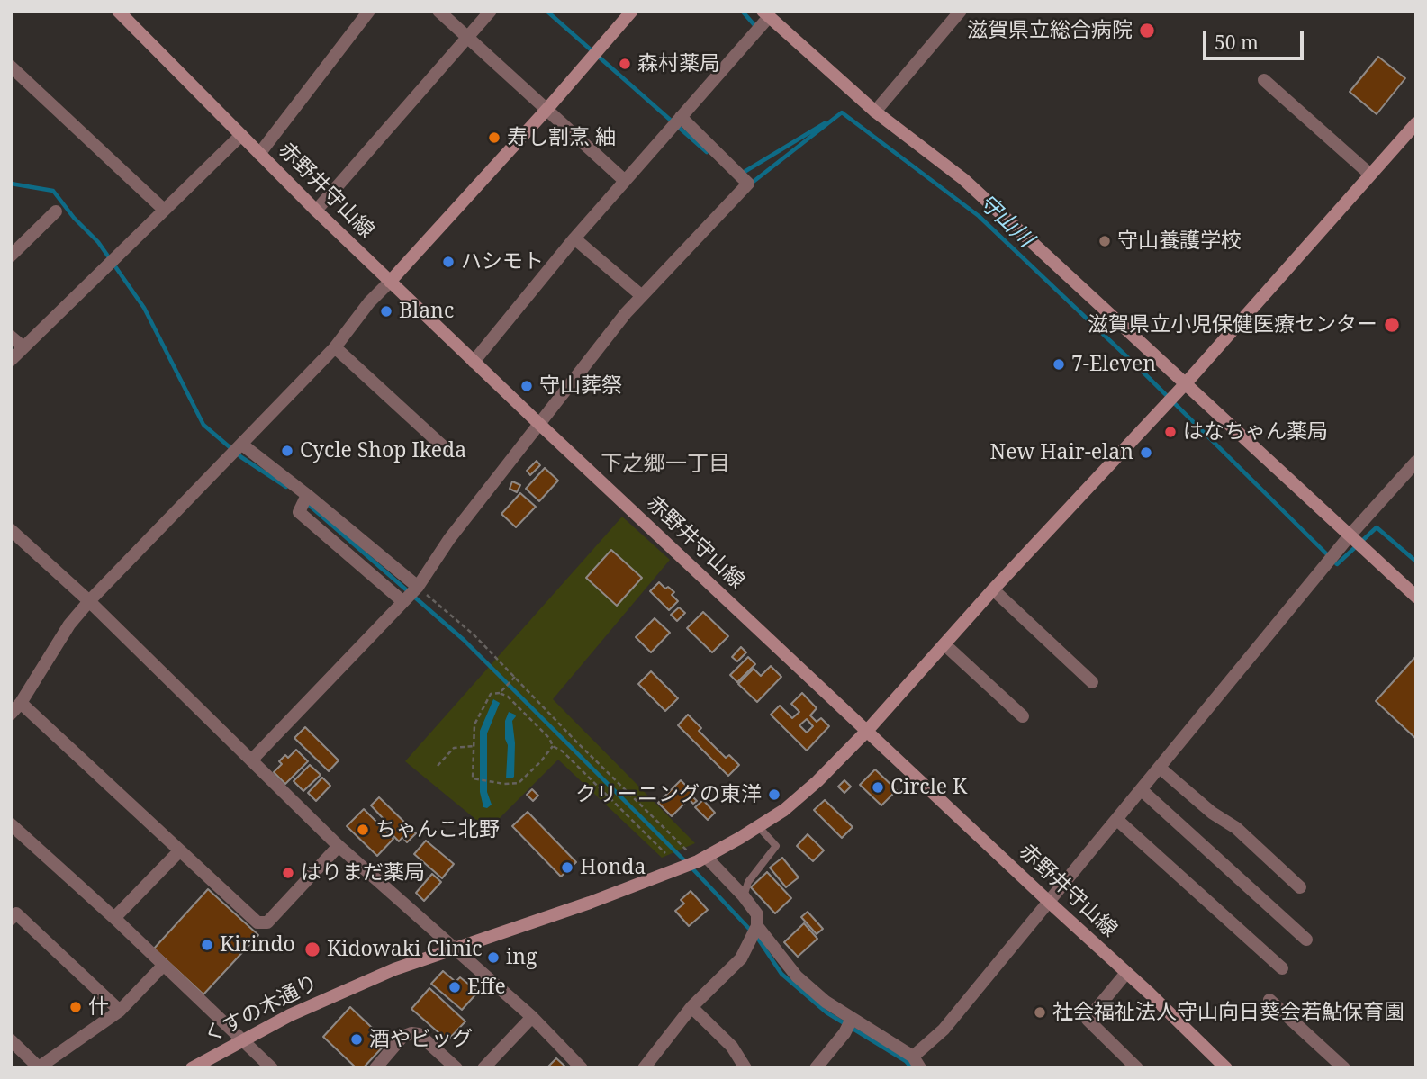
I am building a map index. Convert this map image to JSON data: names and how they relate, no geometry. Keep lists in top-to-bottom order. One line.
{"streets":{"street":["赤野井守山線","くすの木通り"]},"crossings":[["赤野井守山線","くすの木通り"]],"districts":["下之郷一丁目"],"water":["守山川"],"places":["滋賀県立総合病院","森村薬局","寿し割烹 紬","守山養護学校","ハシモト","Blanc","滋賀県立小児保健医療センター","7-Eleven","守山葬祭","はなちゃん薬局","Cycle Shop Ikeda","New Hair-elan","Circle K","クリーニングの東洋","ちゃんこ北野","Honda","はりまだ薬局","Kirindo","Kidowaki Clinic","ing","Effe","什","社会福祉法人守山向日葵会若鮎保育園","酒やビッグ"],"scale_bar":"50 m"}
